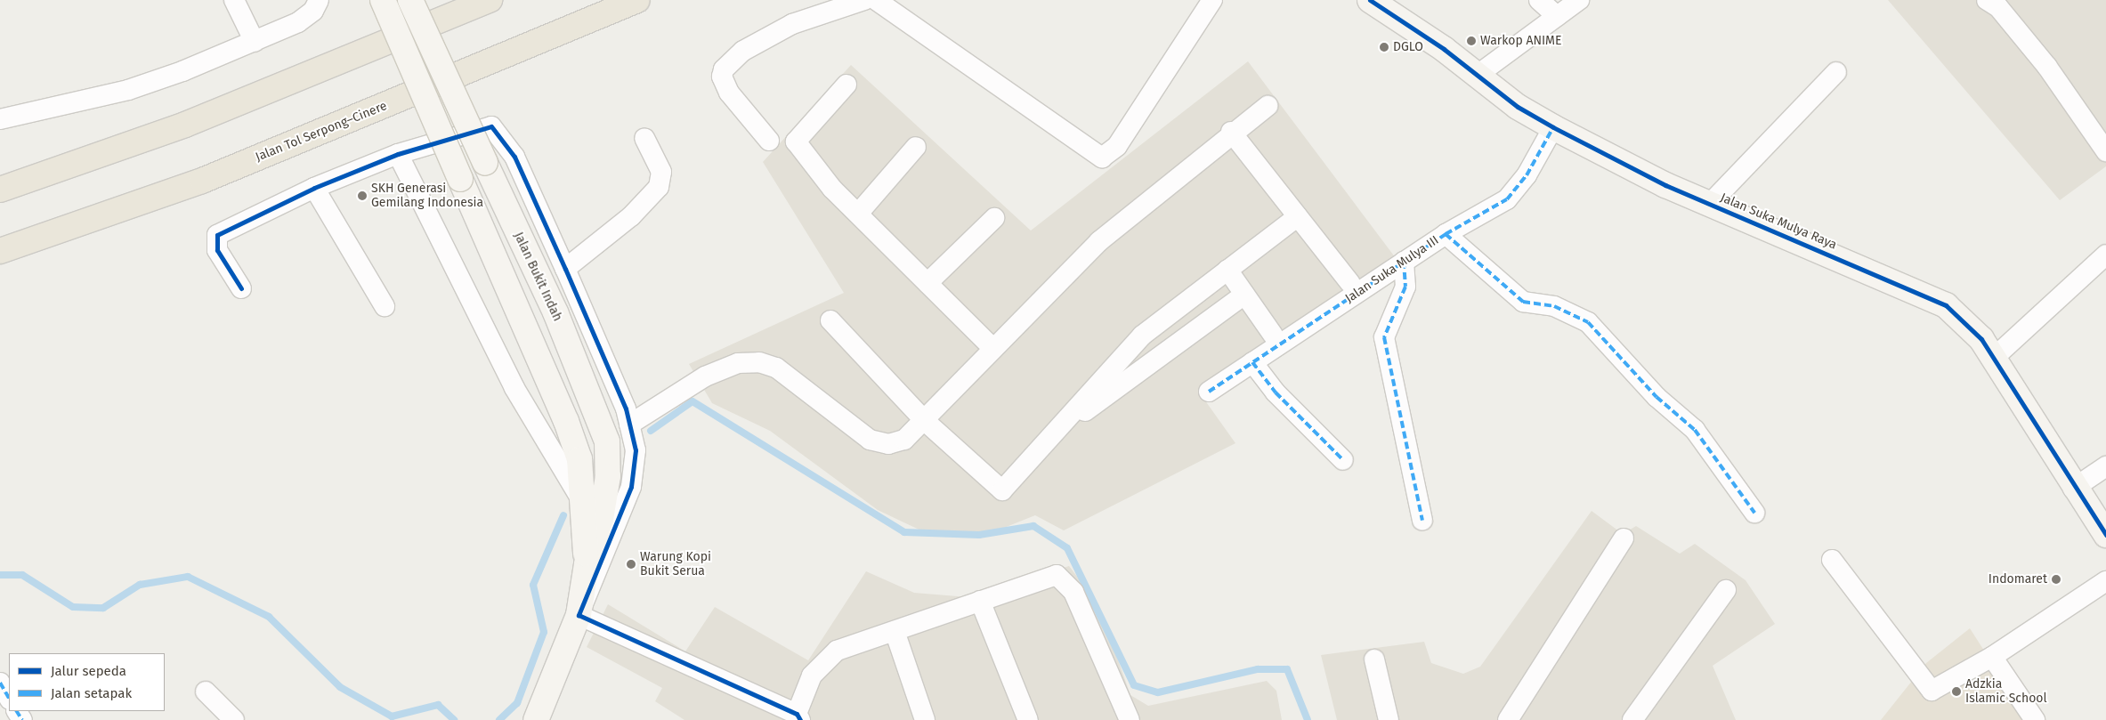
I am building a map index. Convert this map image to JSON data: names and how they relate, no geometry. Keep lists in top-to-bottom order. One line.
{"streets":{"highway":["Jalan Tol Serpong–Cinere"],"main road":["Jalan Suka Mulya Raya","Jalan Bukit Indah"],"street":["Jalan Suka Mulya III"]},"crossings":[["Jalan Suka Mulya Raya","Jalan Suka Mulya III"]],"places":["Warkop ANIME","DGLO","SKH Generasi Gemilang Indonesia","Warung Kopi Bukit Serua","Indomaret","Adzkia Islamic School"],"legend":["Jalur sepeda","Jalan setapak"]}
